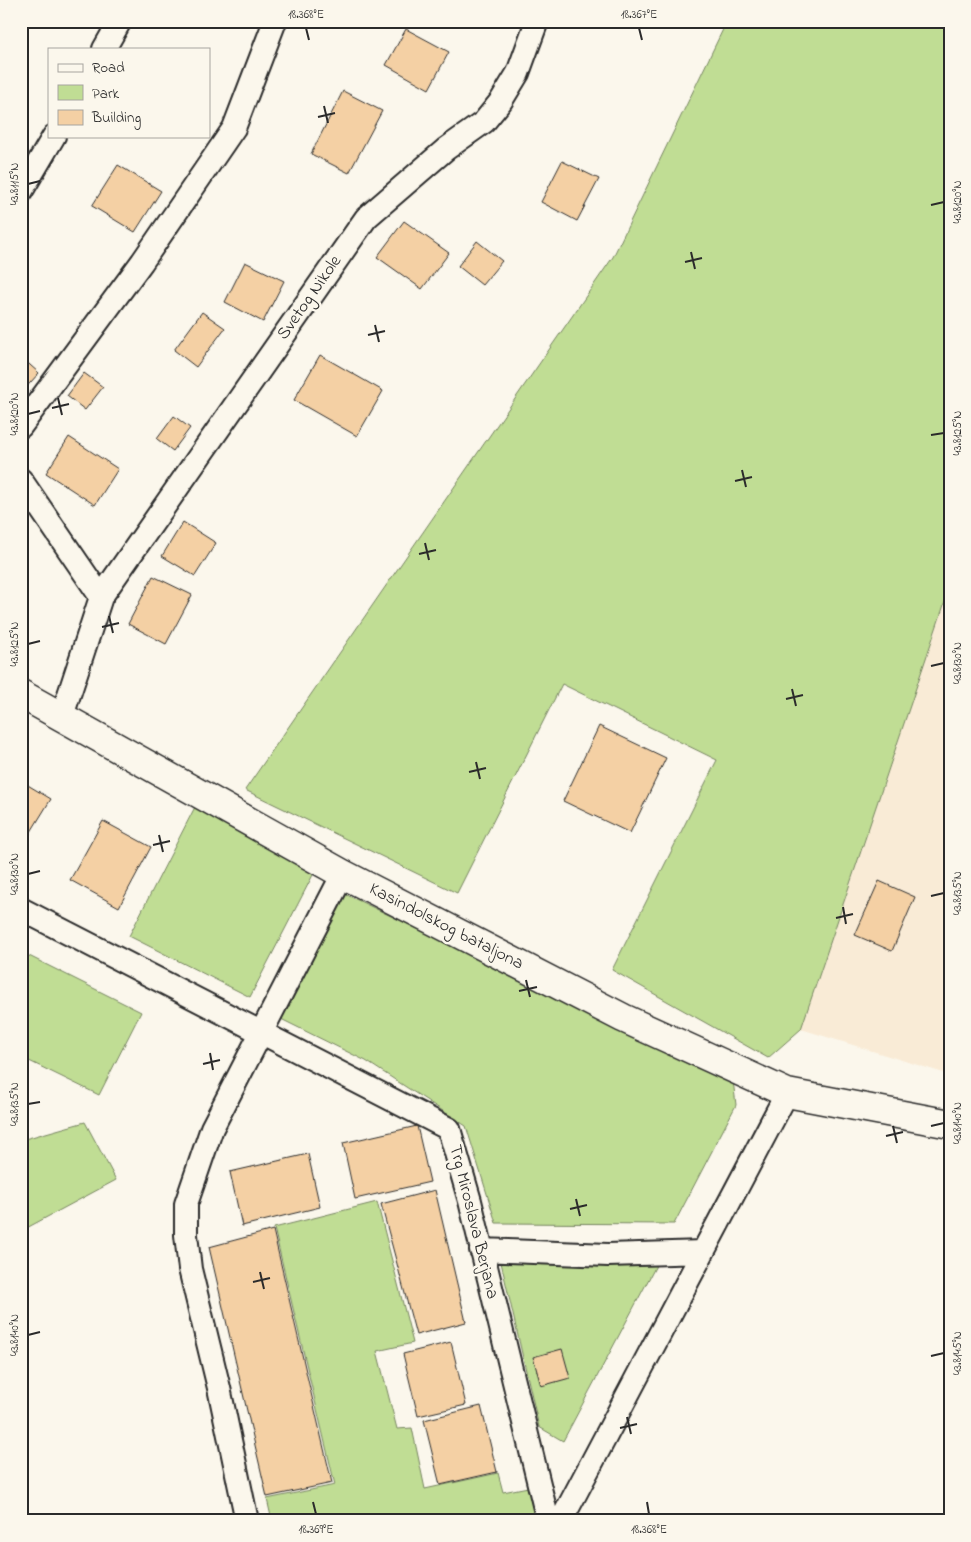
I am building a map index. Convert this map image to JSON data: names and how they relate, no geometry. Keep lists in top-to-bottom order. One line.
{"streets":{"street":["Svetog Nikole","Kasindolskog bataljona","Trg Miroslava Berjana"]},"crossings":[["Svetog Nikole","Kasindolskog bataljona"]],"legend":["Road","Park","Building"],"coordinates":["18.368°E","18.367°E","43.8115°N","43.8120°N","43.8125°N","43.8130°N","43.8135°N","43.8140°N","43.8145°N","18.369°E"]}
